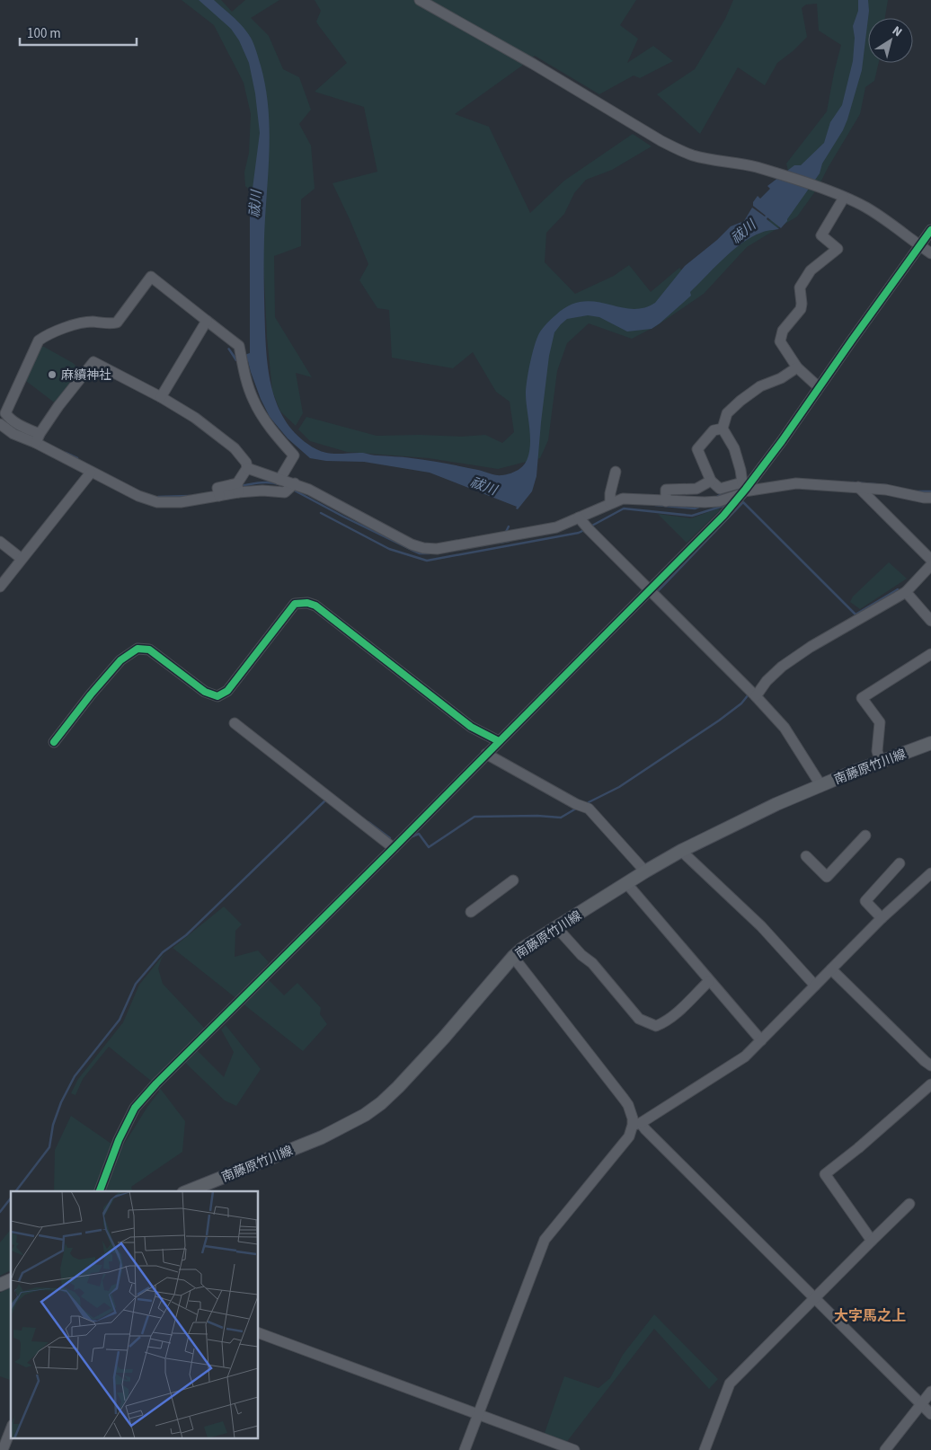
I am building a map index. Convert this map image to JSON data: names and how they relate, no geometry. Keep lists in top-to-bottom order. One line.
{"streets":{"main road":["南藤原竹川線"]},"districts":["大字馬之上"],"water":["祓川"],"places":["麻續神社"],"scale_bar":"100 m","north":"top right"}
